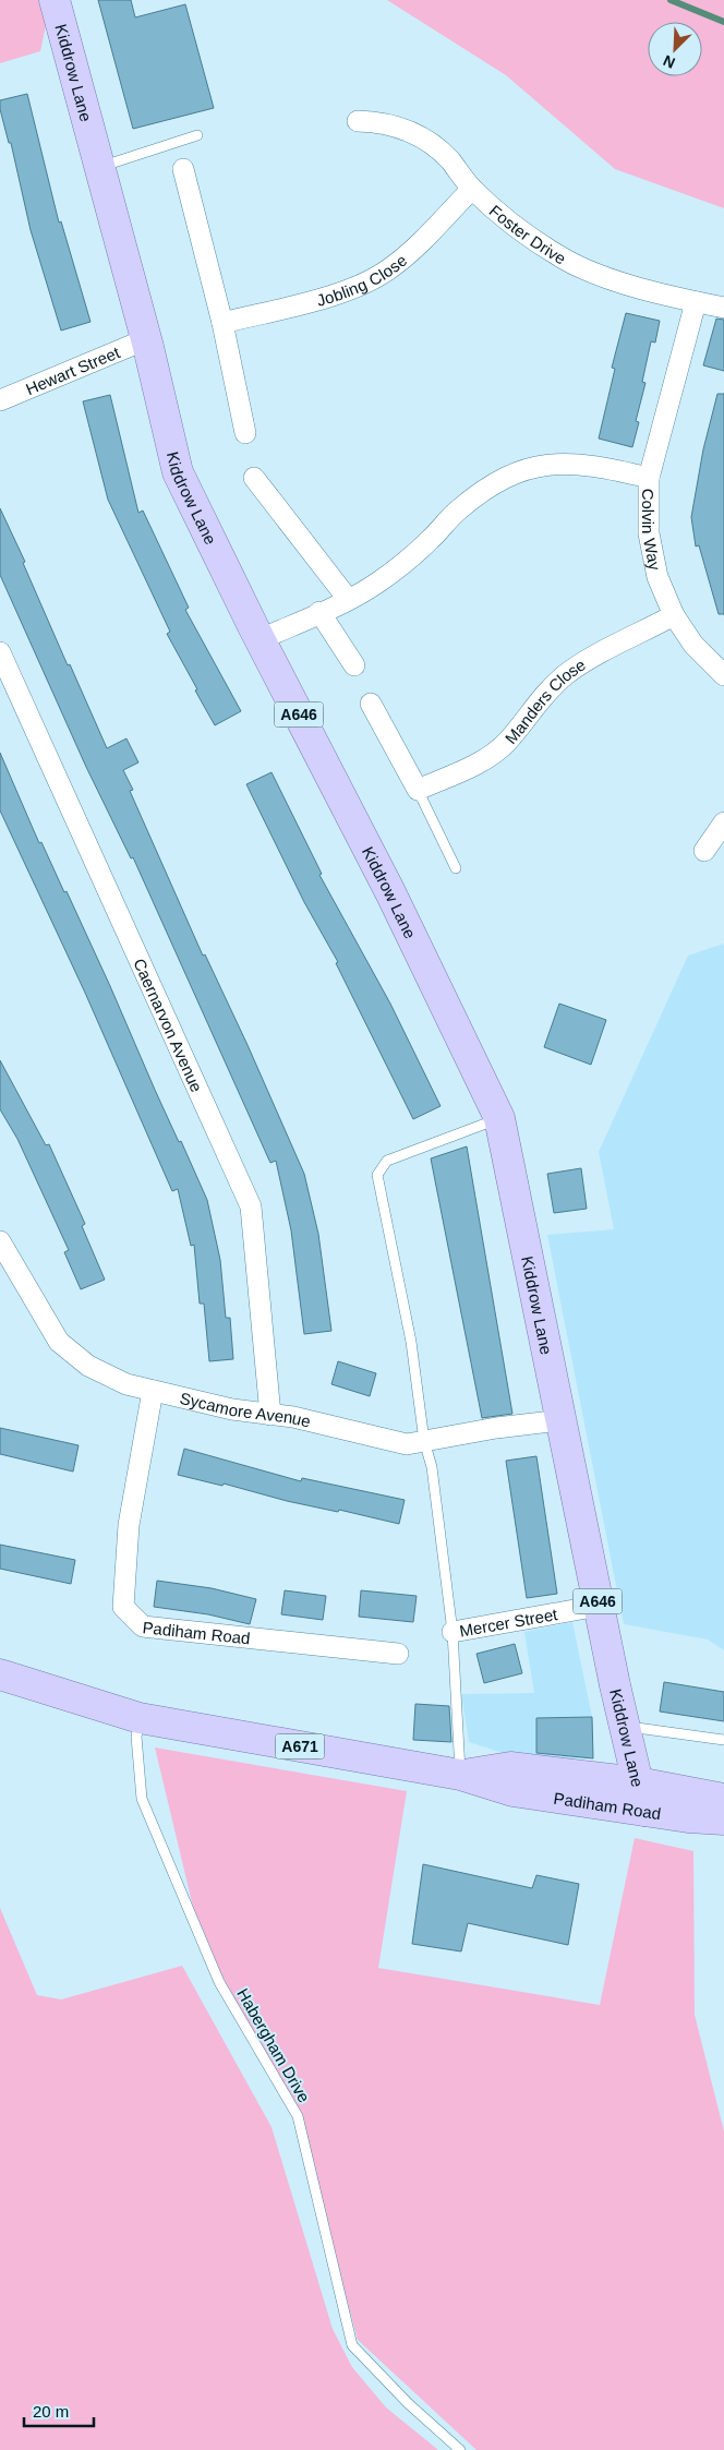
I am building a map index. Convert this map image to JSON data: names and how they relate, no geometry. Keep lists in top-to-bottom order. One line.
{"streets":{"main road":["Kiddrow Lane","A646","Padiham Road","A671"],"street":["Foster Drive","Jobling Close","Hewart Street","Colvin Way","Manders Close","Caernarvon Avenue","Sycamore Avenue","Mercer Street"],"lane":["Habergham Drive"]},"crossings":[["Kiddrow Lane","Hewart Street"],["Kiddrow Lane","Sycamore Avenue"],["Kiddrow Lane","Mercer Street"],["Kiddrow Lane","Padiham Road"],["Foster Drive","Jobling Close"],["Foster Drive","Colvin Way"],["Colvin Way","Manders Close"],["Caernarvon Avenue","Sycamore Avenue"],["Sycamore Avenue","Padiham Road"],["Padiham Road","Habergham Drive"]],"scale_bar":"20 m","north":"bottom left"}
